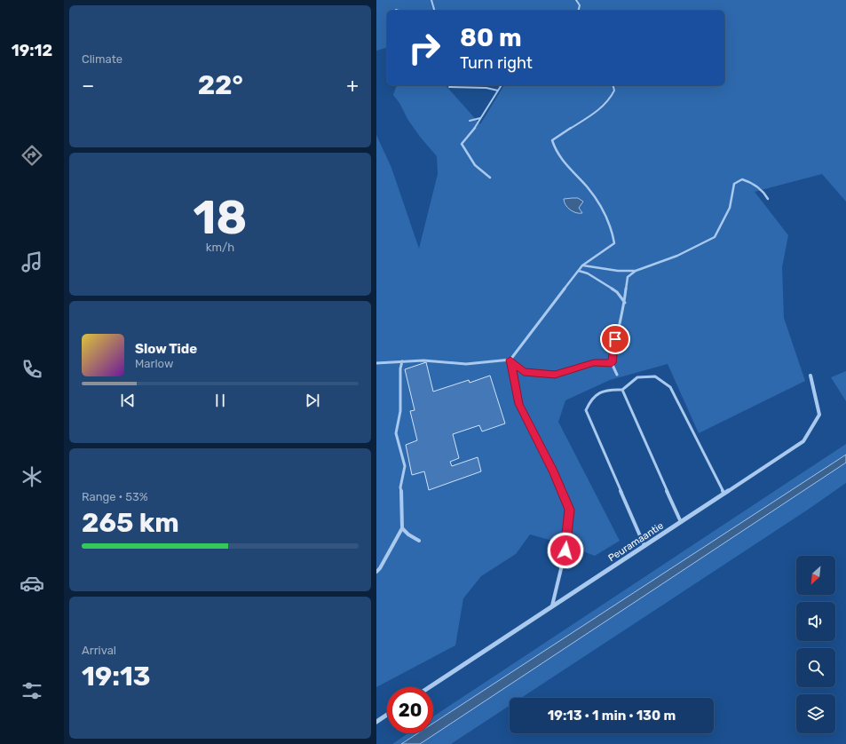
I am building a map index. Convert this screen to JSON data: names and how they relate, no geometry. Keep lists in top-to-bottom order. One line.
{"streets":{"street":["Peuramaantie"]},"north":"bottom left","page":{"tabs":"19:12","tile":["Climate",["18","km/h"],["Range · 53%","265 km"],["Arrival","19:13"]],"turn":["80 m","Turn right"],"heat":["−","22°","+"],"song":["Slow Tide","Marlow"],"limit":"20","trip":"19:13 · 1 min · 130 m"}}
